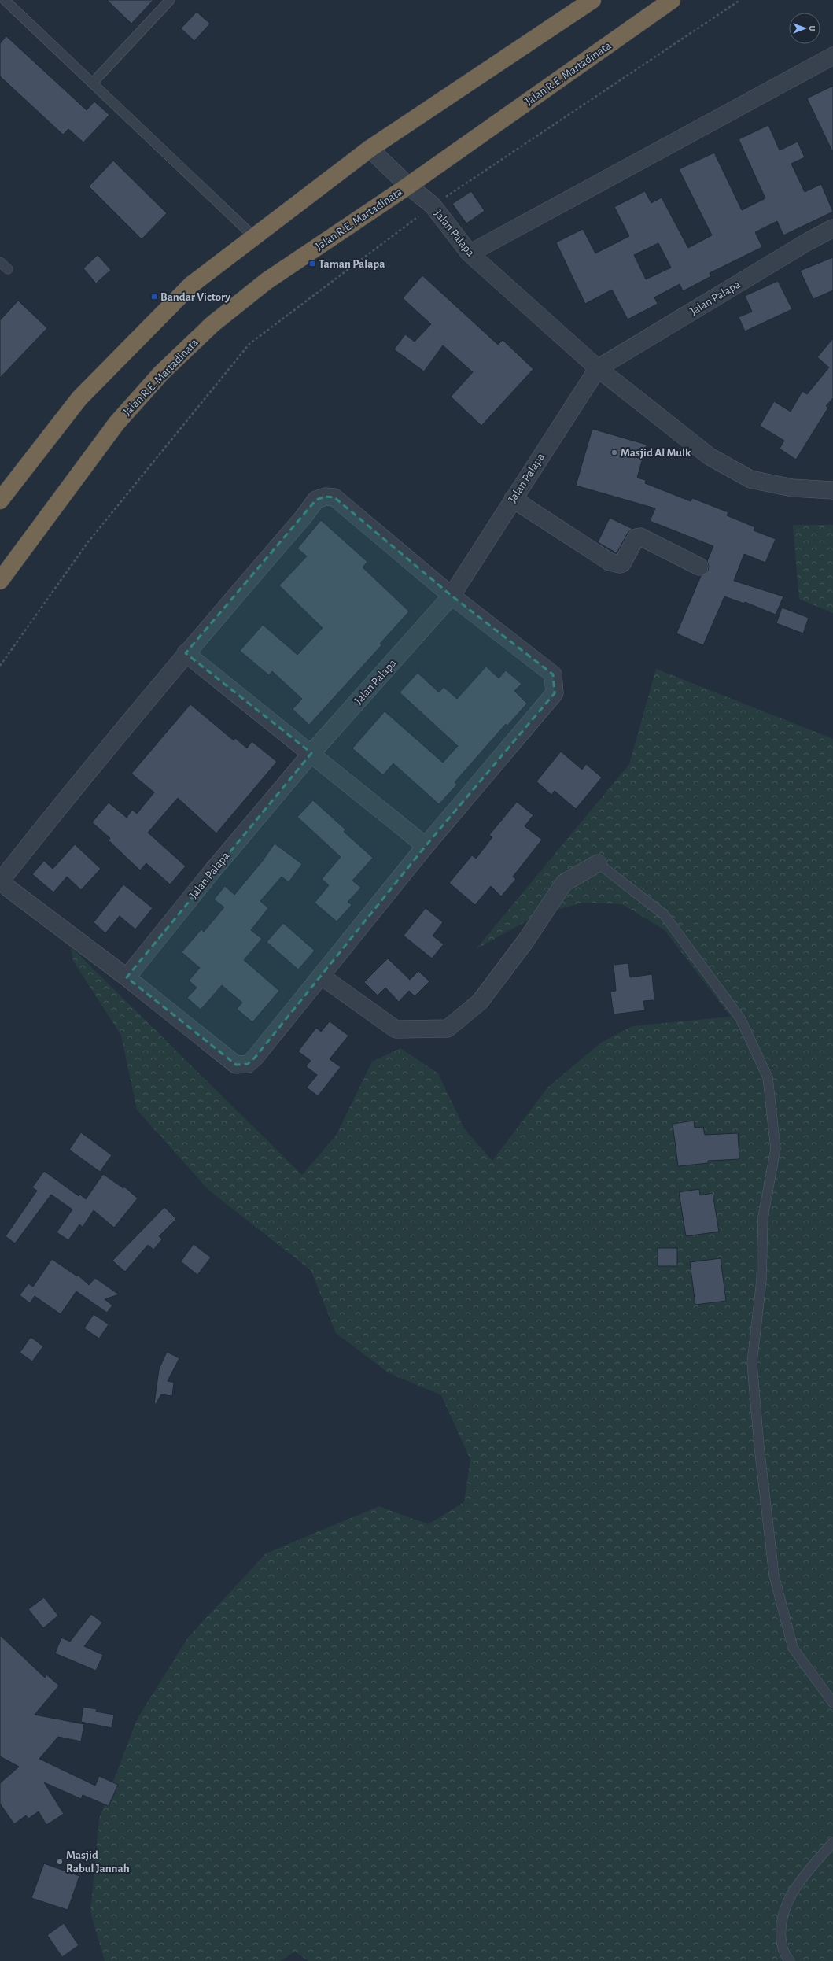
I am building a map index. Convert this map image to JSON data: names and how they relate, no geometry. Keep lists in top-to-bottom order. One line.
{"streets":{"highway":["Jalan R.E. Martadinata"],"street":["Jalan Palapa"]},"crossings":[["Jalan R.E. Martadinata","Jalan Palapa"]],"places":{"transit":["Taman Palapa","Bandar Victory"],"other":["Masjid Al Mulk","Masjid Rabul Jannah"]},"north":"right"}
